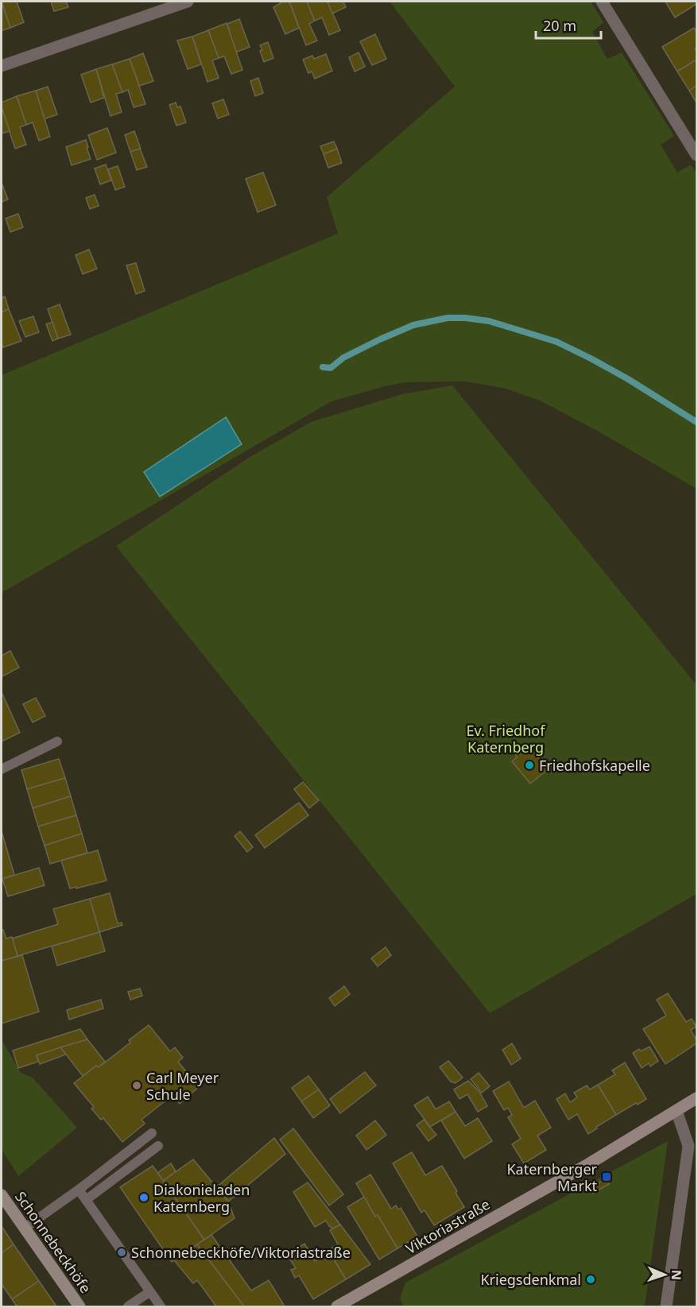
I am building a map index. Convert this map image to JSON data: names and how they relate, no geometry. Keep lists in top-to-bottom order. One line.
{"streets":{"street":["Viktoriastraße","Schonnebeckhöfe"]},"parks":["Ev. Friedhof Katernberg"],"places":{"other":["Friedhofskapelle","Carl Meyer Schule","Diakonieladen Katernberg","Schonnebeckhöfe/Viktoriastraße","Kriegsdenkmal"],"transit":["Katernberger Markt"]},"scale_bar":"20 m","north":"right"}
